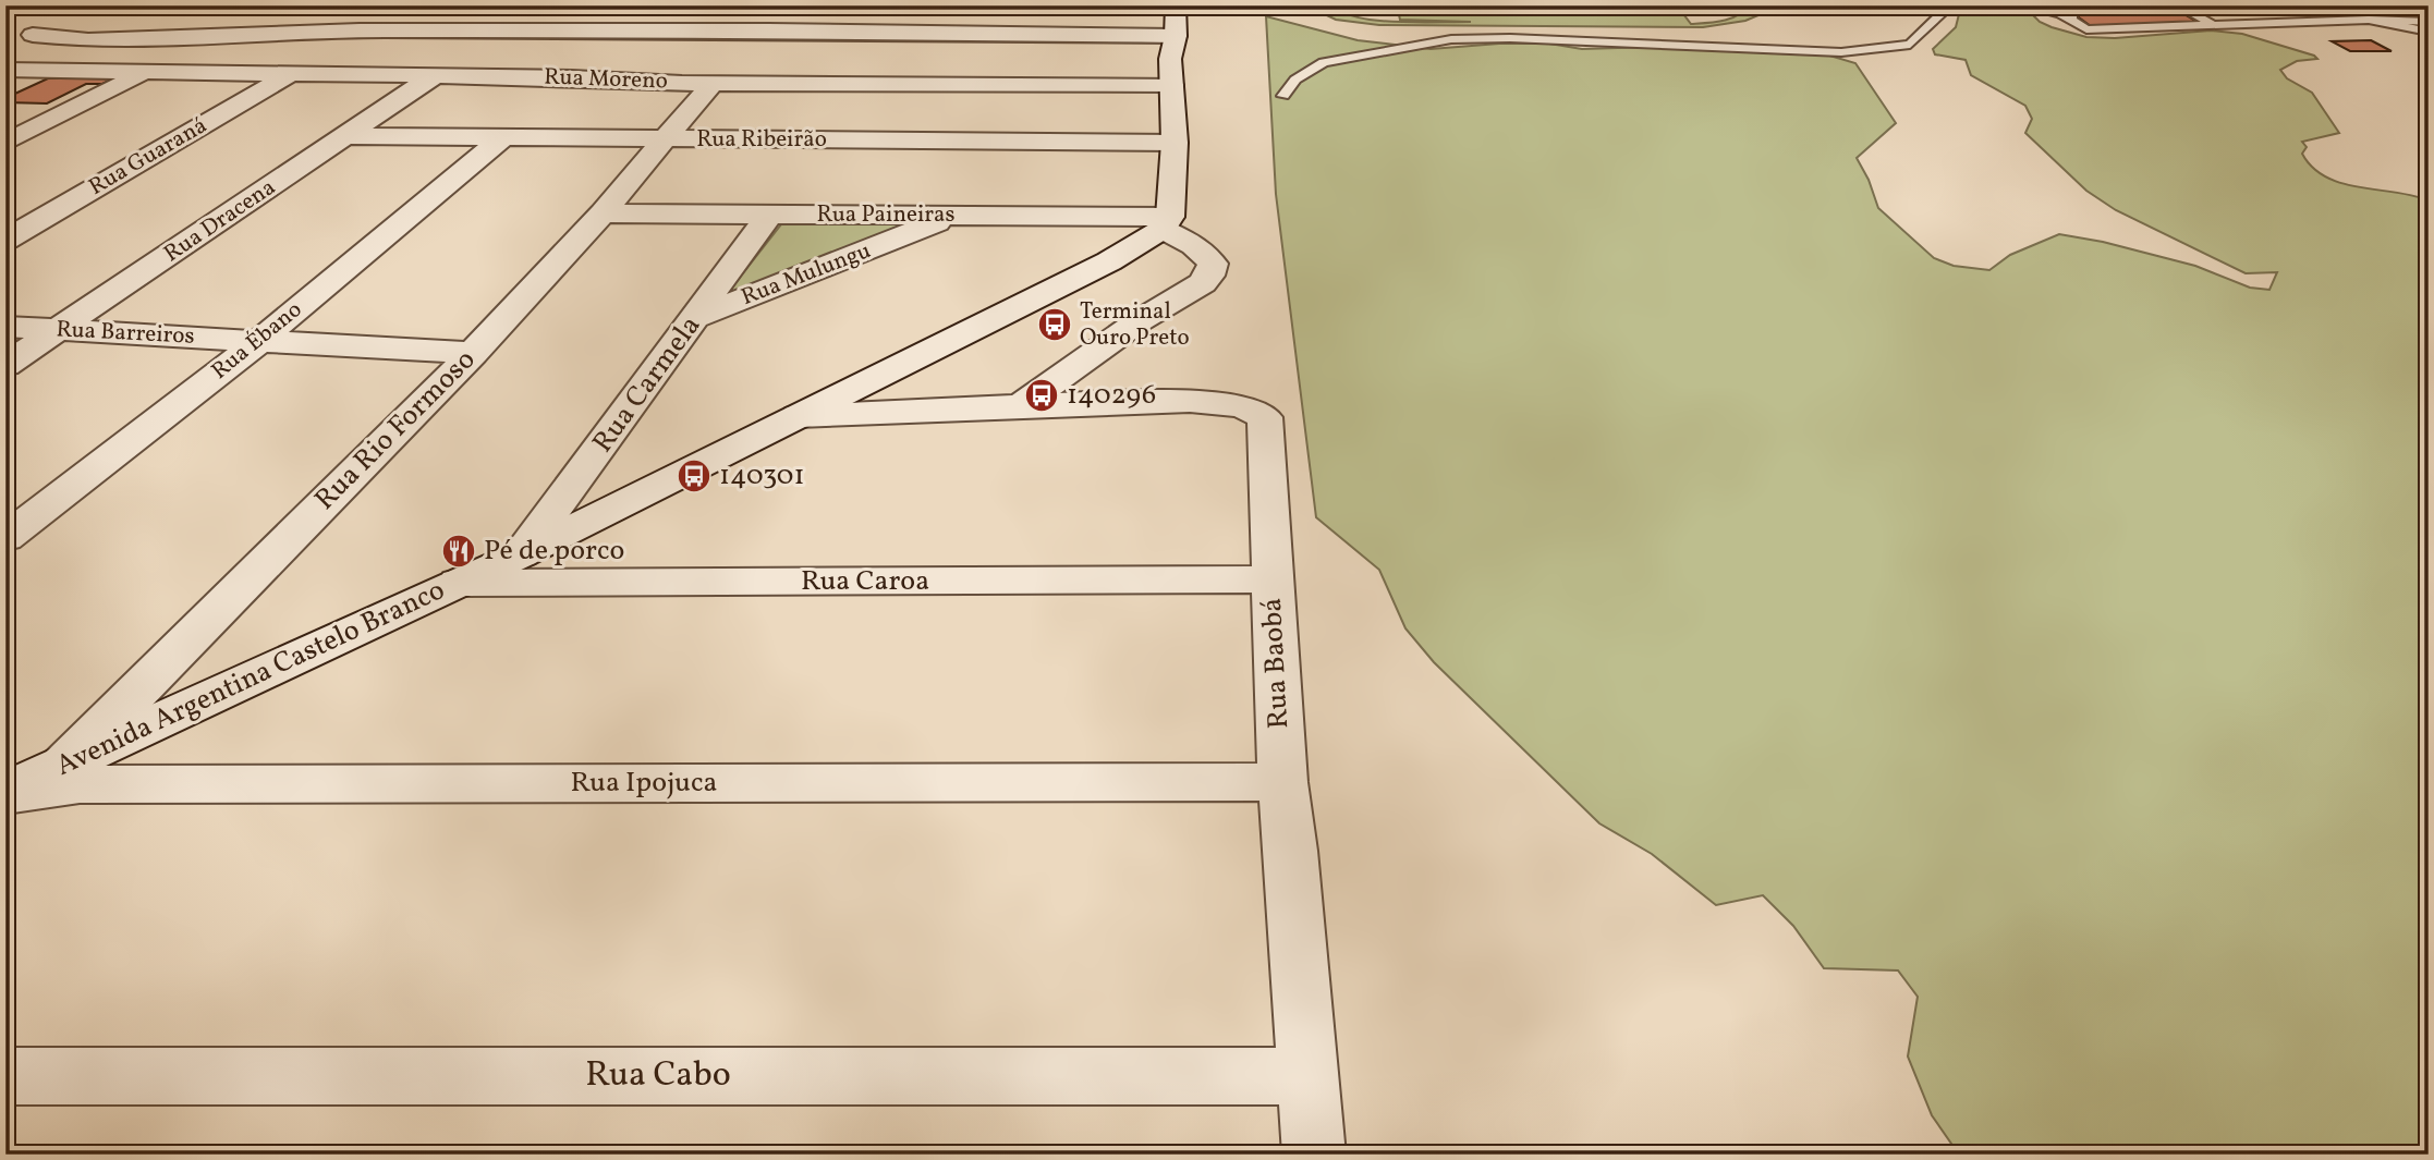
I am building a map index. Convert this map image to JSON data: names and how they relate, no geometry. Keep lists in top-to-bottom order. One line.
{"streets":{"street":["Rua Moreno","Rua Ribeirão","Rua Guaraná","Rua Paineiras","Rua Dracena","Rua Mulungu","Rua Barreiros","Rua Ébano","Rua Carmela","Rua Rio Formoso","Rua Caroa","Rua Baobá","Avenida Argentina Castelo Branco","Rua Ipojuca","Rua Cabo"]},"crossings":[["Rua Moreno","Rua Guaraná"],["Rua Moreno","Rua Dracena"],["Rua Moreno","Rua Rio Formoso"],["Rua Ribeirão","Rua Dracena"],["Rua Ribeirão","Rua Ébano"],["Rua Ribeirão","Rua Rio Formoso"],["Rua Paineiras","Rua Mulungu"],["Rua Paineiras","Rua Carmela"],["Rua Paineiras","Rua Rio Formoso"],["Rua Paineiras","Avenida Argentina Castelo Branco"],["Rua Dracena","Rua Barreiros"],["Rua Mulungu","Rua Carmela"],["Rua Barreiros","Rua Ébano"],["Rua Barreiros","Rua Rio Formoso"],["Rua Carmela","Avenida Argentina Castelo Branco"],["Rua Rio Formoso","Avenida Argentina Castelo Branco"],["Rua Caroa","Rua Baobá"],["Rua Caroa","Avenida Argentina Castelo Branco"],["Rua Baobá","Avenida Argentina Castelo Branco"],["Rua Baobá","Rua Ipojuca"],["Rua Baobá","Rua Cabo"],["Avenida Argentina Castelo Branco","Rua Ipojuca"]],"places":{"bus stop":["Terminal Ouro Preto","140296","140301"],"restaurant":["Pé de porco"]}}
